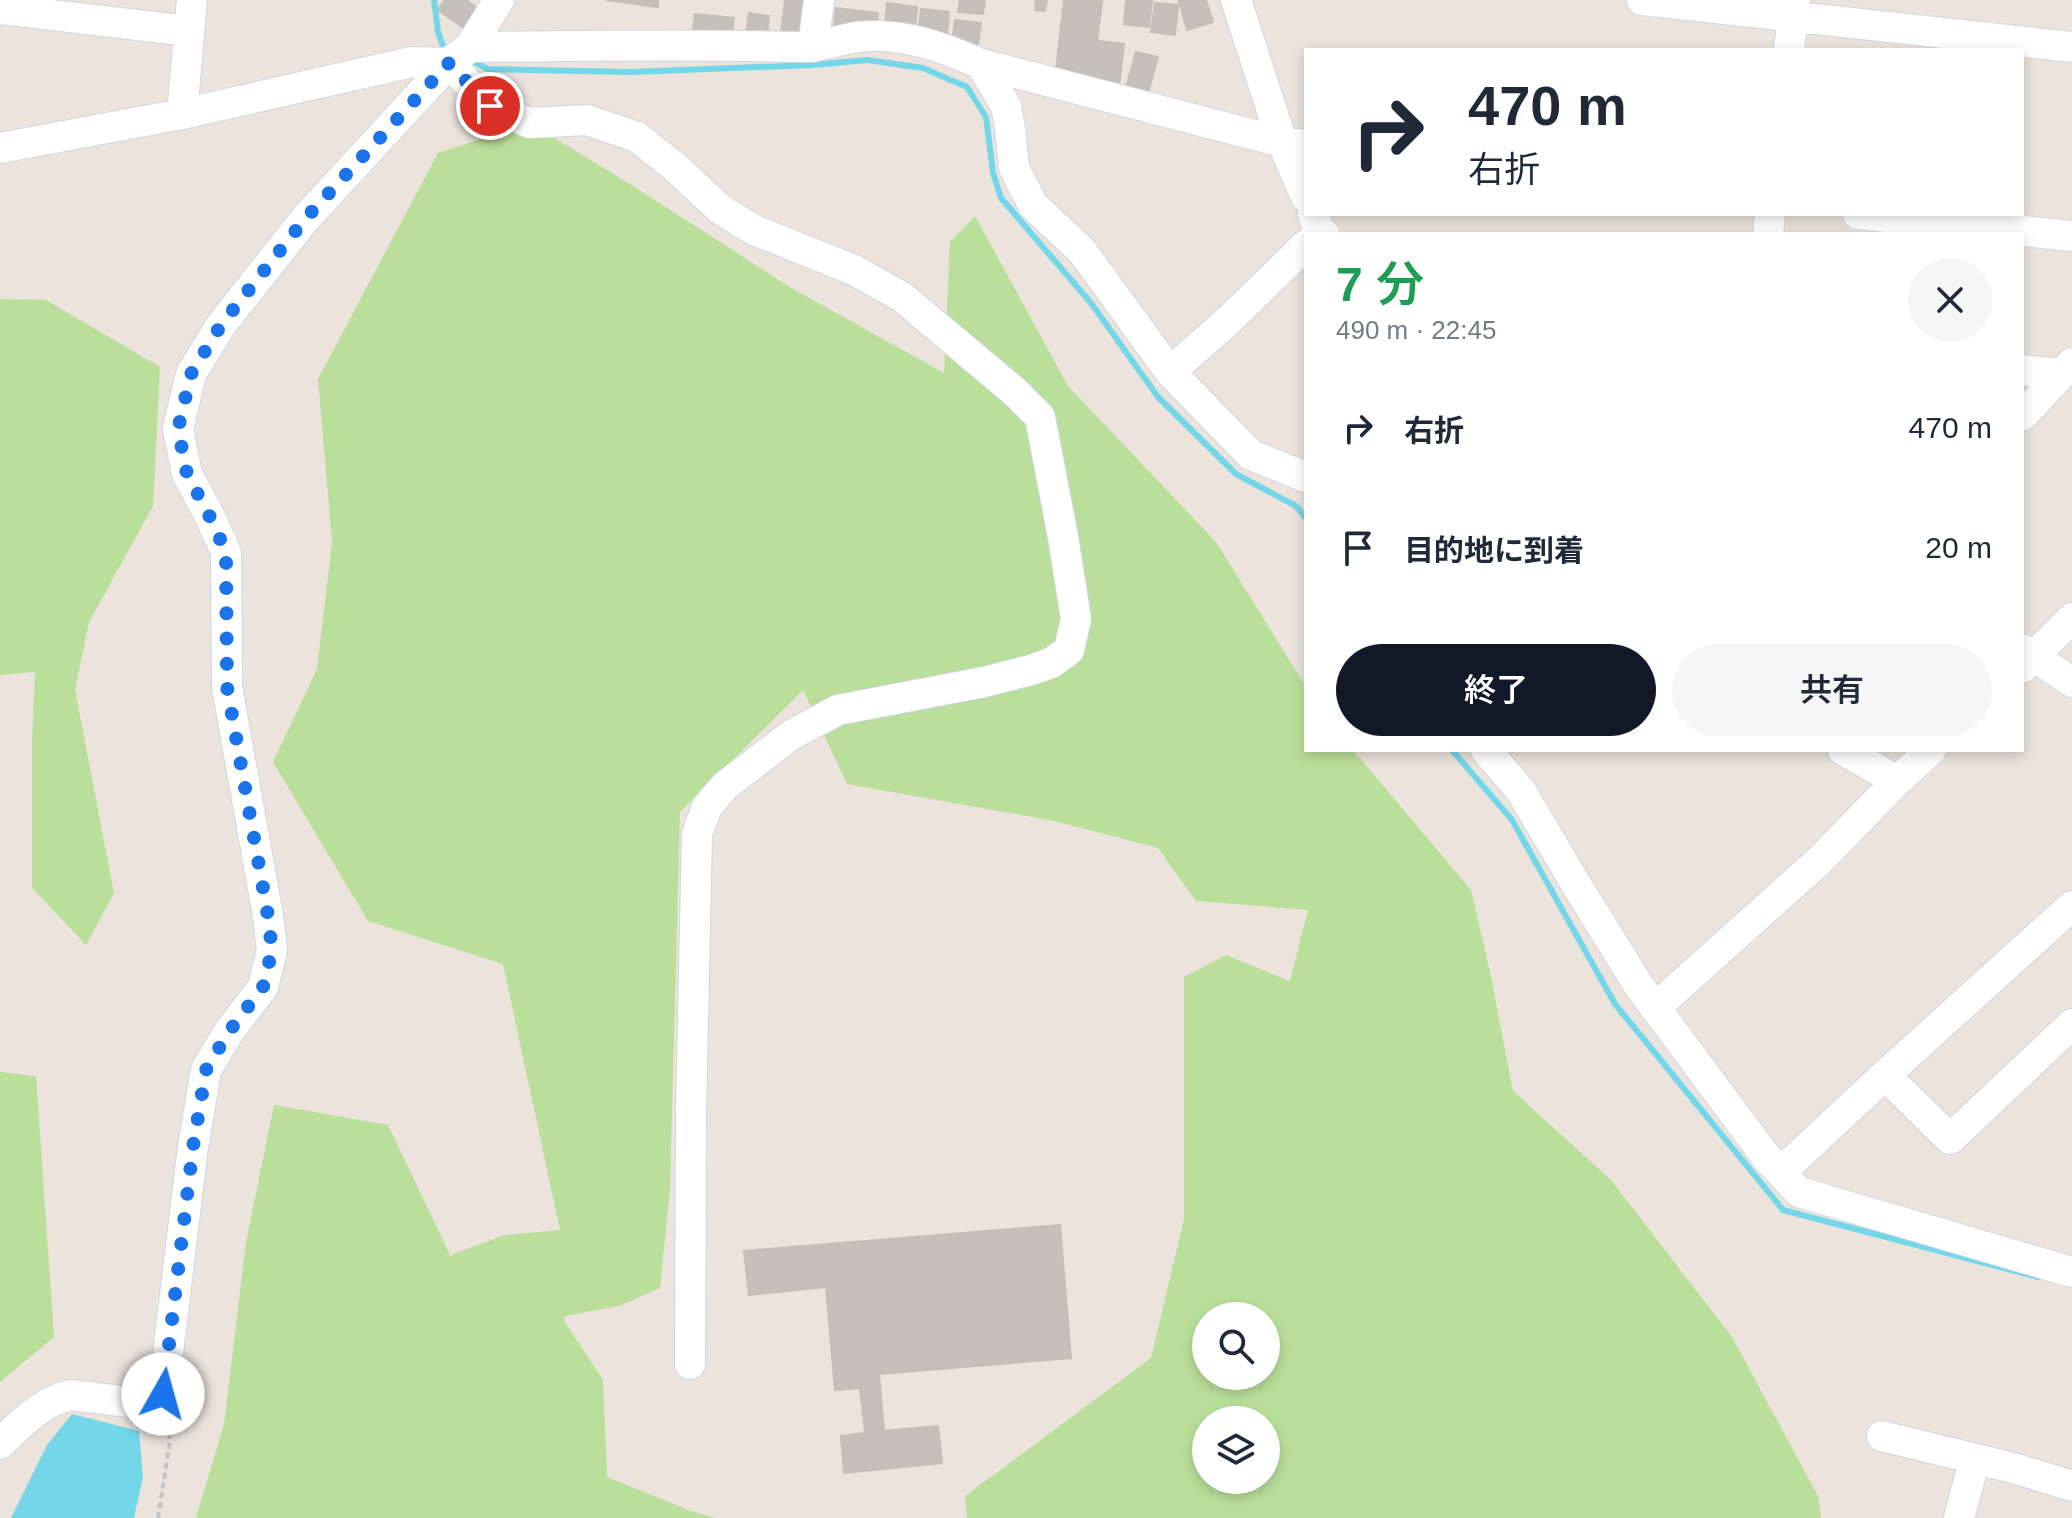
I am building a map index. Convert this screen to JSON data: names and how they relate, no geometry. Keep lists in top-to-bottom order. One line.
{"page":{"turn":["470 m","右折"],"heading":["7 分","490 m · 22:45"],"list":[{"name":"右折","value":"470 m"},{"name":"目的地に到着","value":"20 m"}],"buttons":["終了","共有"]}}
